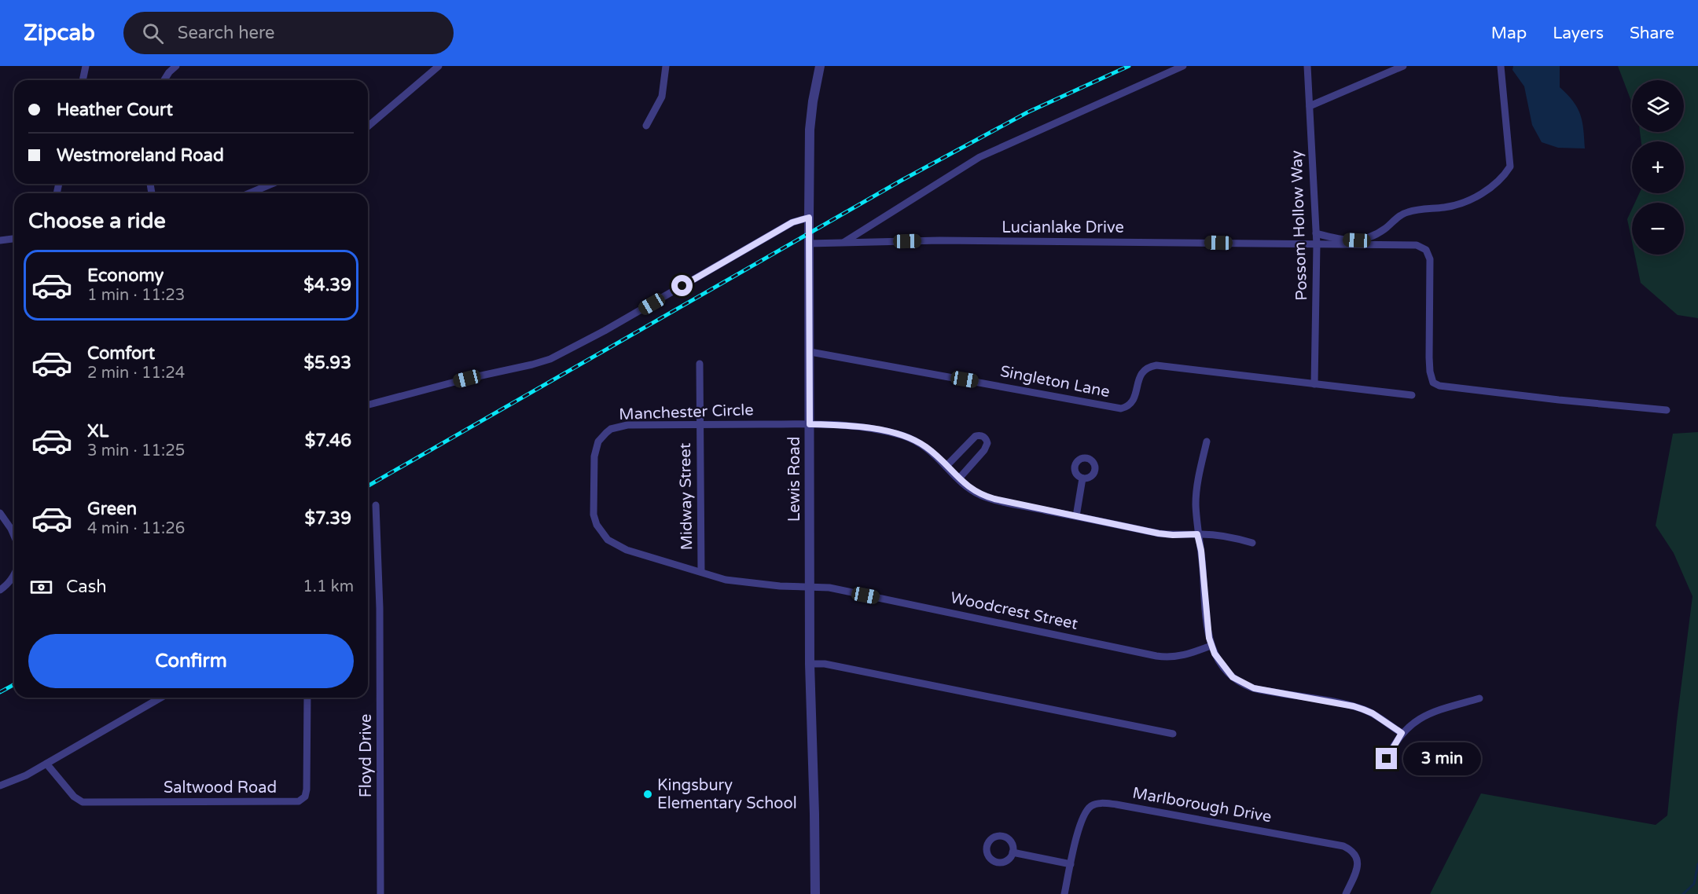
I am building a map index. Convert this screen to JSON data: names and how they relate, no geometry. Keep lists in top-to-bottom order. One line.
{"streets":{"street":["Possom Hollow Way","Lucianlake Drive","Singleton Lane","Manchester Circle","Lewis Road","Midway Street","Woodcrest Street","Floyd Drive","Saltwood Road","Marlborough Drive"]},"crossings":[["Possom Hollow Way","Lucianlake Drive"],["Possom Hollow Way","Singleton Lane"],["Lucianlake Drive","Lewis Road"],["Singleton Lane","Lewis Road"],["Manchester Circle","Lewis Road"],["Manchester Circle","Midway Street"],["Manchester Circle","Woodcrest Street"],["Lewis Road","Woodcrest Street"]],"places":["Kingsbury Elementary School"],"page":{"header":"Zipcab","search":"Search here","nav":["Map","Layers","Share"],"map_buttons":["+","−"],"banner":["Heather Court","Westmoreland Road"],"heading":"Choose a ride","list":[{"name":"Economy","note":"1 min · 11:23","value":"$4.39"},{"name":"Comfort","note":"2 min · 11:24","value":"$5.93"},{"name":"XL","note":"3 min · 11:25","value":"$7.46"},{"name":"Green","note":"4 min · 11:26","value":"$7.39"}],"pay":["Cash","1.1 km"],"buttons":"Confirm","bubble":"3 min"}}
